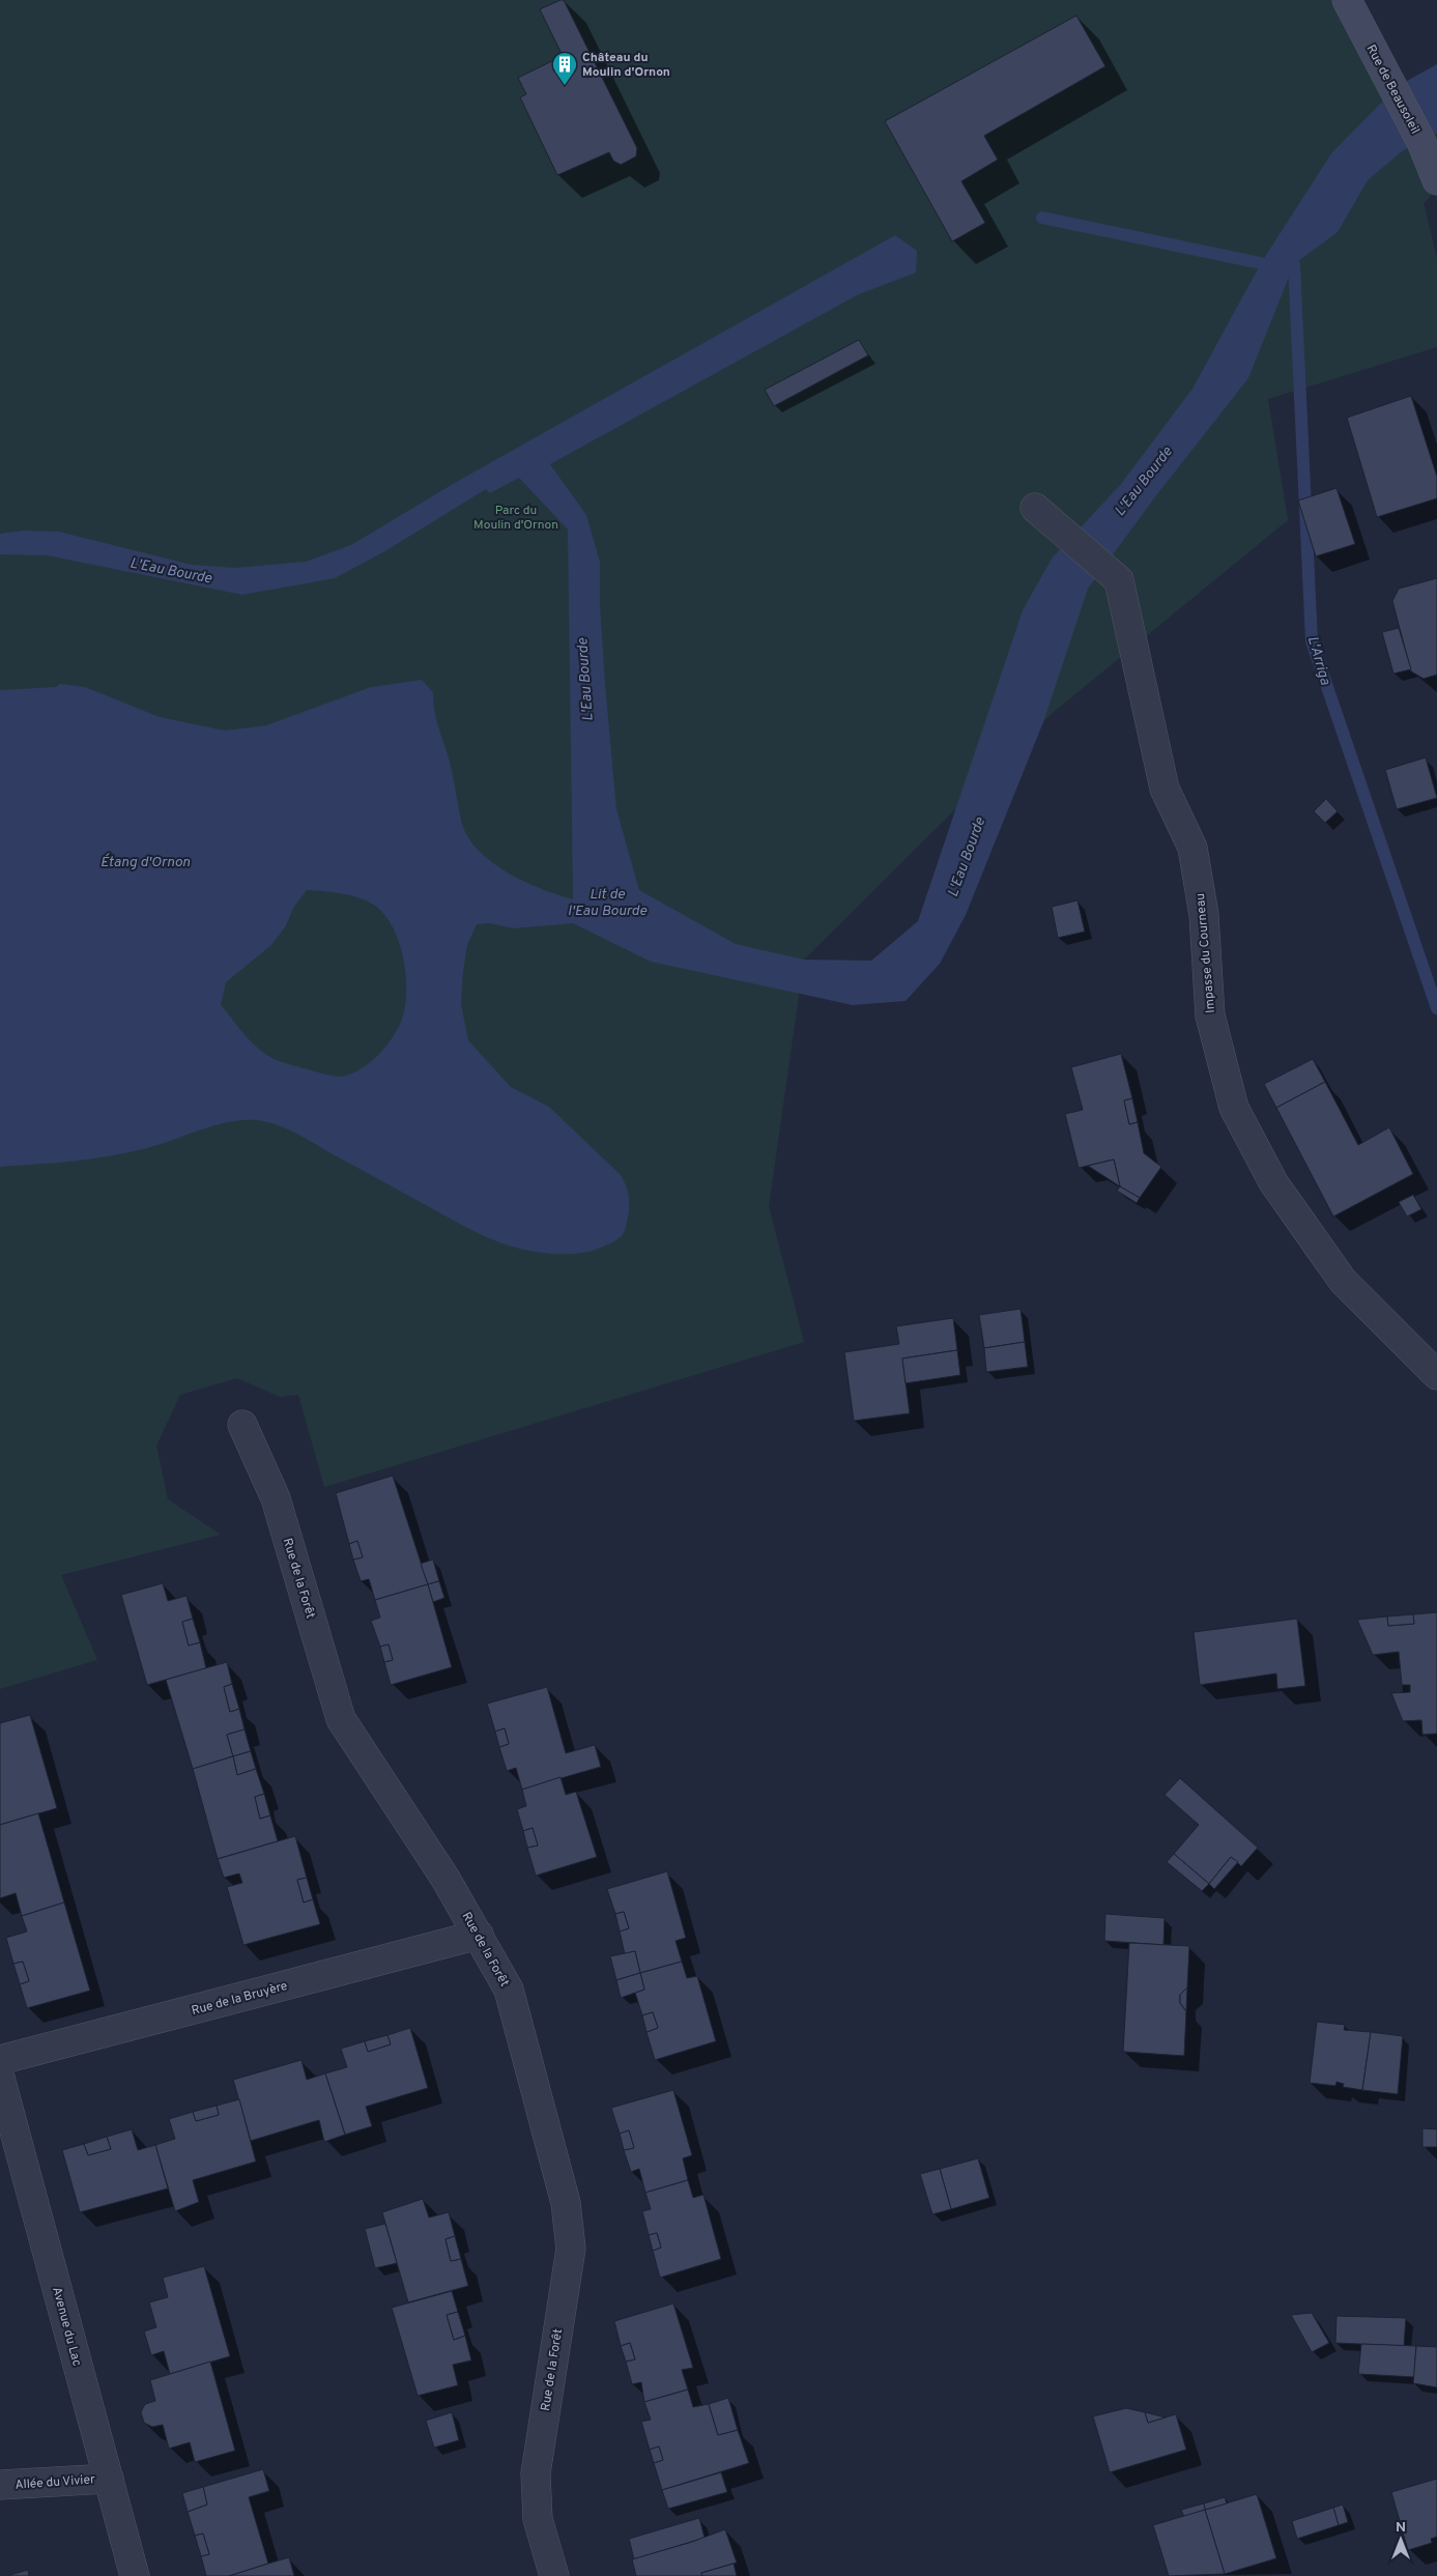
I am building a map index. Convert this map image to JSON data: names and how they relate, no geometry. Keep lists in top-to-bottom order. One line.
{"streets":{"street":["Rue de Beausoleil","Impasse du Courneau","Rue de la Forêt","Rue de la Bruyère","Avenue du Lac","Allée du Vivier"]},"crossings":[["Rue de la Forêt","Rue de la Bruyère"],["Avenue du Lac","Allée du Vivier"]],"water":["L'Eau Bourde","L'Arriga","Étang d'Ornon","Lit de l'Eau Bourde"],"parks":["Parc du Moulin d'Ornon"],"places":{"building":["Château du Moulin d'Ornon"]},"north":"top"}
